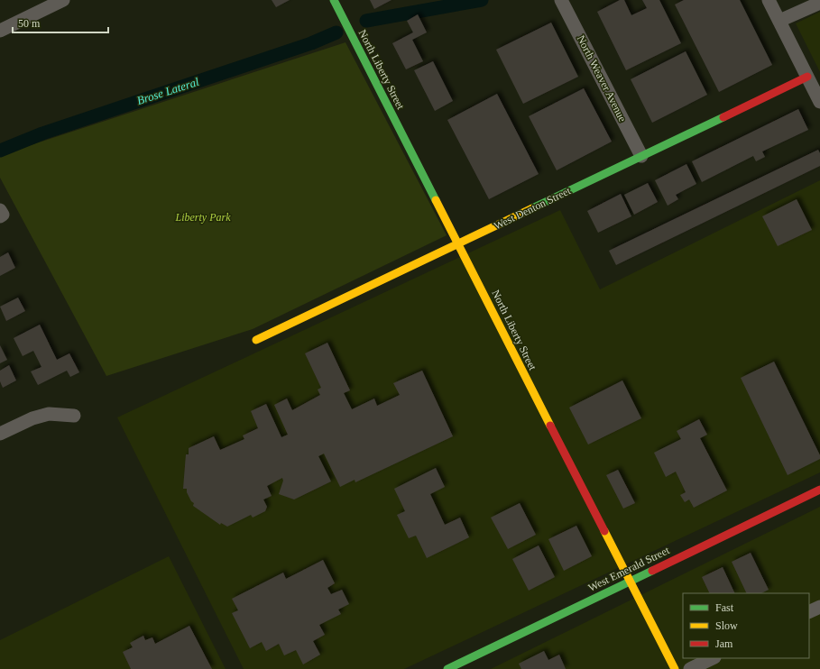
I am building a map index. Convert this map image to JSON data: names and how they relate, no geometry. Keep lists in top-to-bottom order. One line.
{"streets":{"street":["North Liberty Street","North Weaver Avenue","West Denton Street","West Emerald Street"]},"crossings":[["North Liberty Street","West Denton Street"],["North Liberty Street","West Emerald Street"],["North Weaver Avenue","West Denton Street"]],"water":["Brose Lateral"],"parks":["Liberty Park"],"legend":["Fast","Slow","Jam"],"scale_bar":"50 m"}
